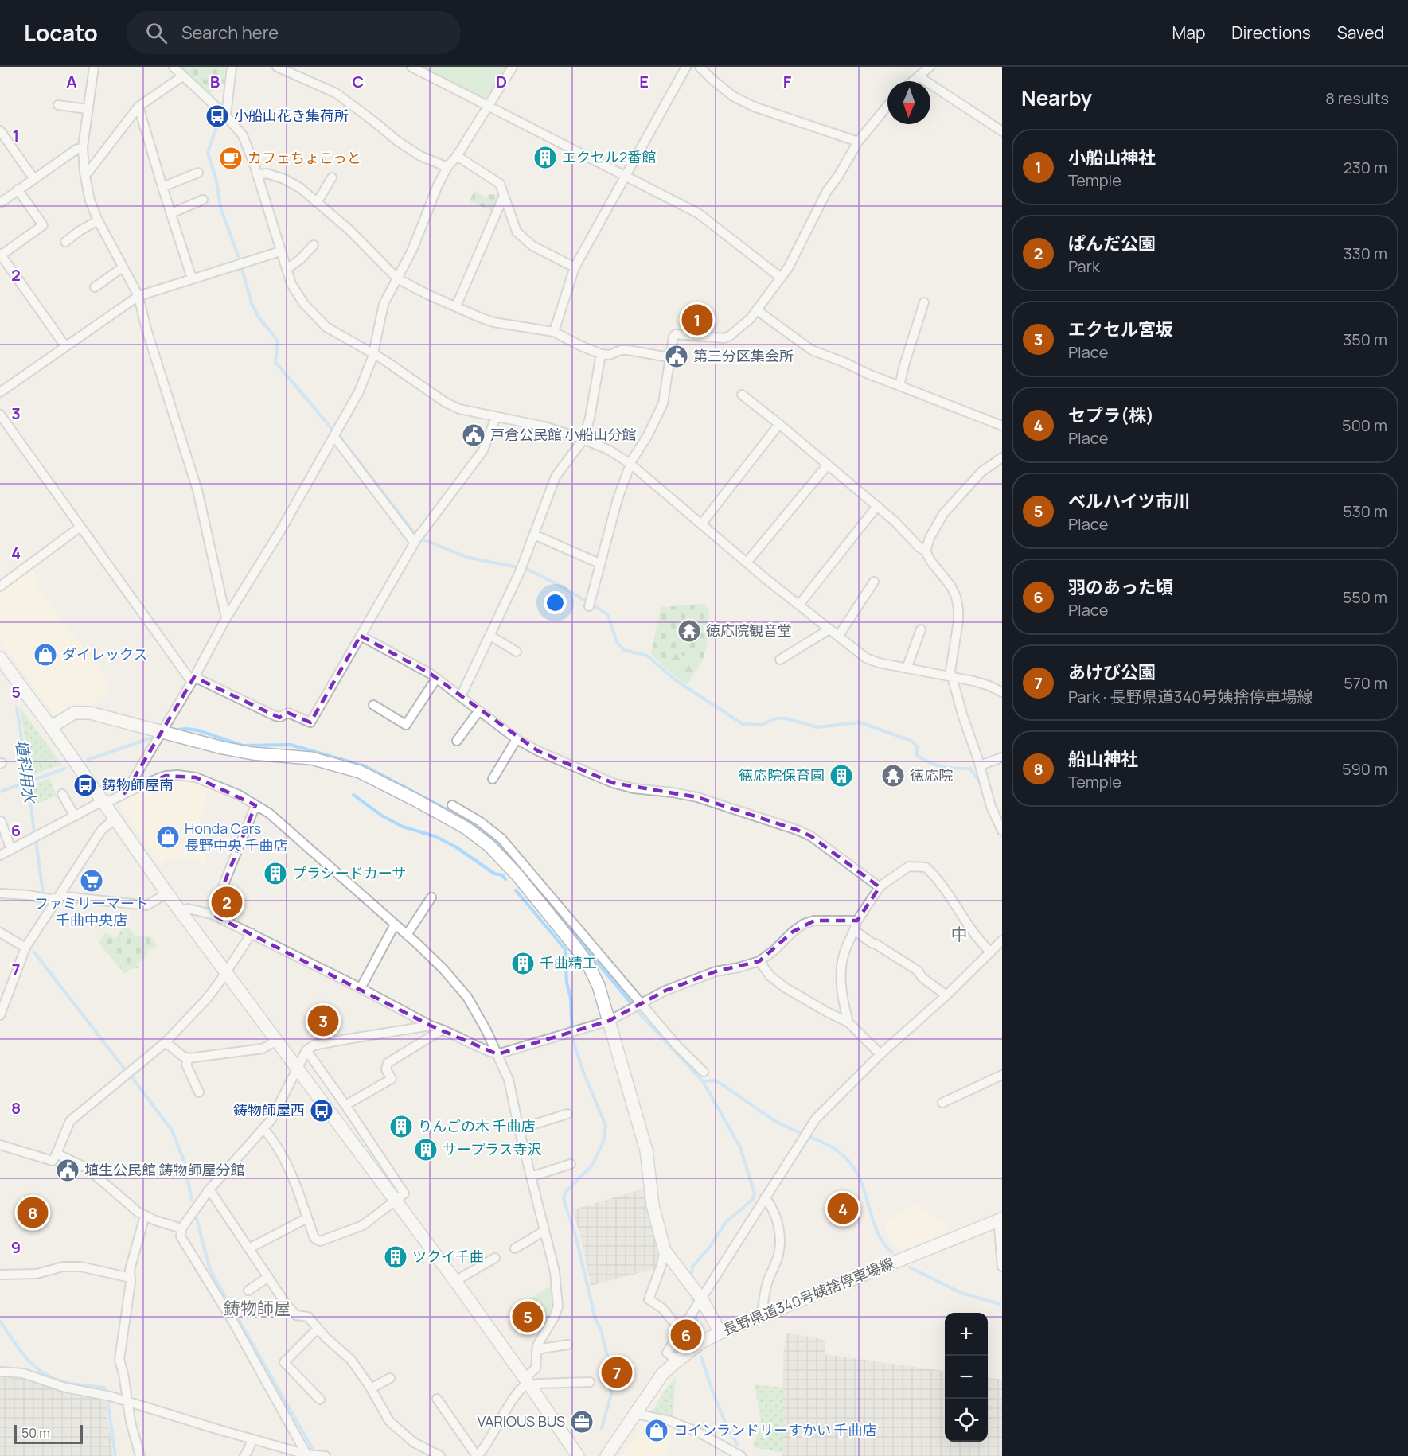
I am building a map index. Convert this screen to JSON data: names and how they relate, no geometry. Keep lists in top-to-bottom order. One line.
{"streets":{"street":["長野県道340号姨捨停車場線"]},"districts":["中","鋳物師屋"],"water":["埴科用水"],"places":{"bus stop":["小船山花き集荷所","鋳物師屋南","鋳物師屋西"],"building":["エクセル2番館","徳応院保育園","プラシードカーサ","千曲精工","りんごの木 千曲店","サープラス寺沢","ツクイ千曲"],"cafe":["カフェちょこっと"],"public building":["第三分区集会所","戸倉公民館 小船山分館","埴生公民館 鋳物師屋分館"],"temple":["徳応院観音堂","徳応院"],"shop":["ダイレックス","Honda Cars 長野中央 千曲店","コインランドリーすかい 千曲店"],"supermarket":["ファミリーマート 千曲中央店"],"office":["VARIOUS BUS"]},"scale_bar":"50 m","north":"bottom","page":{"header":"Locato","search":"Search here","nav":["Map","Directions","Saved"],"heading":["Nearby","8 results"],"list":[{"mark":"1","name":"小船山神社","note":"Temple","value":"230 m"},{"mark":"2","name":"ぱんだ公園","note":"Park","value":"330 m"},{"mark":"3","name":"エクセル宮坂","note":"Place","value":"350 m"},{"mark":"4","name":"セプラ(株)","note":"Place","value":"500 m"},{"mark":"5","name":"ベルハイツ市川","note":"Place","value":"530 m"},{"mark":"6","name":"羽のあった頃","note":"Place","value":"550 m"},{"mark":"7","name":"あけび公園","note":"Park · 長野県道340号姨捨停車場線","value":"570 m"},{"mark":"8","name":"船山神社","note":"Temple","value":"590 m"}],"pins":["1","2","3","4","8","5","6","7"],"map_buttons":["+","−"],"scale":"50 m"},"grid":{"columns":["A","B","C","D","E","F"],"rows":["1","2","3","4","5","6","7","8","9"]}}
